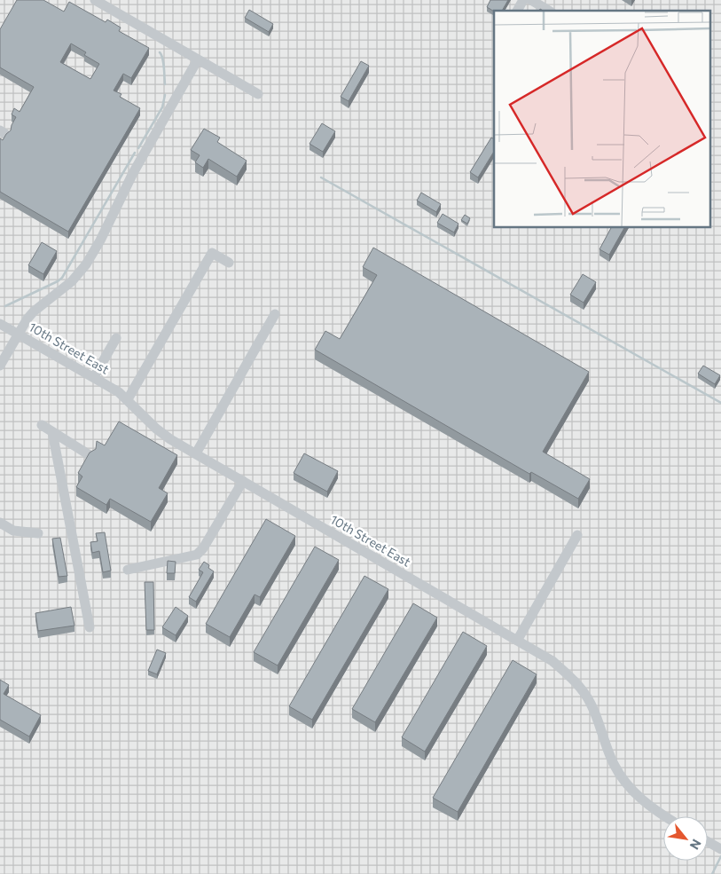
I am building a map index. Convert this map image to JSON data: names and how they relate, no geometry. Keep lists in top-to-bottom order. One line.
{"streets":{"street":["10th Street East"]},"north":"bottom right"}
